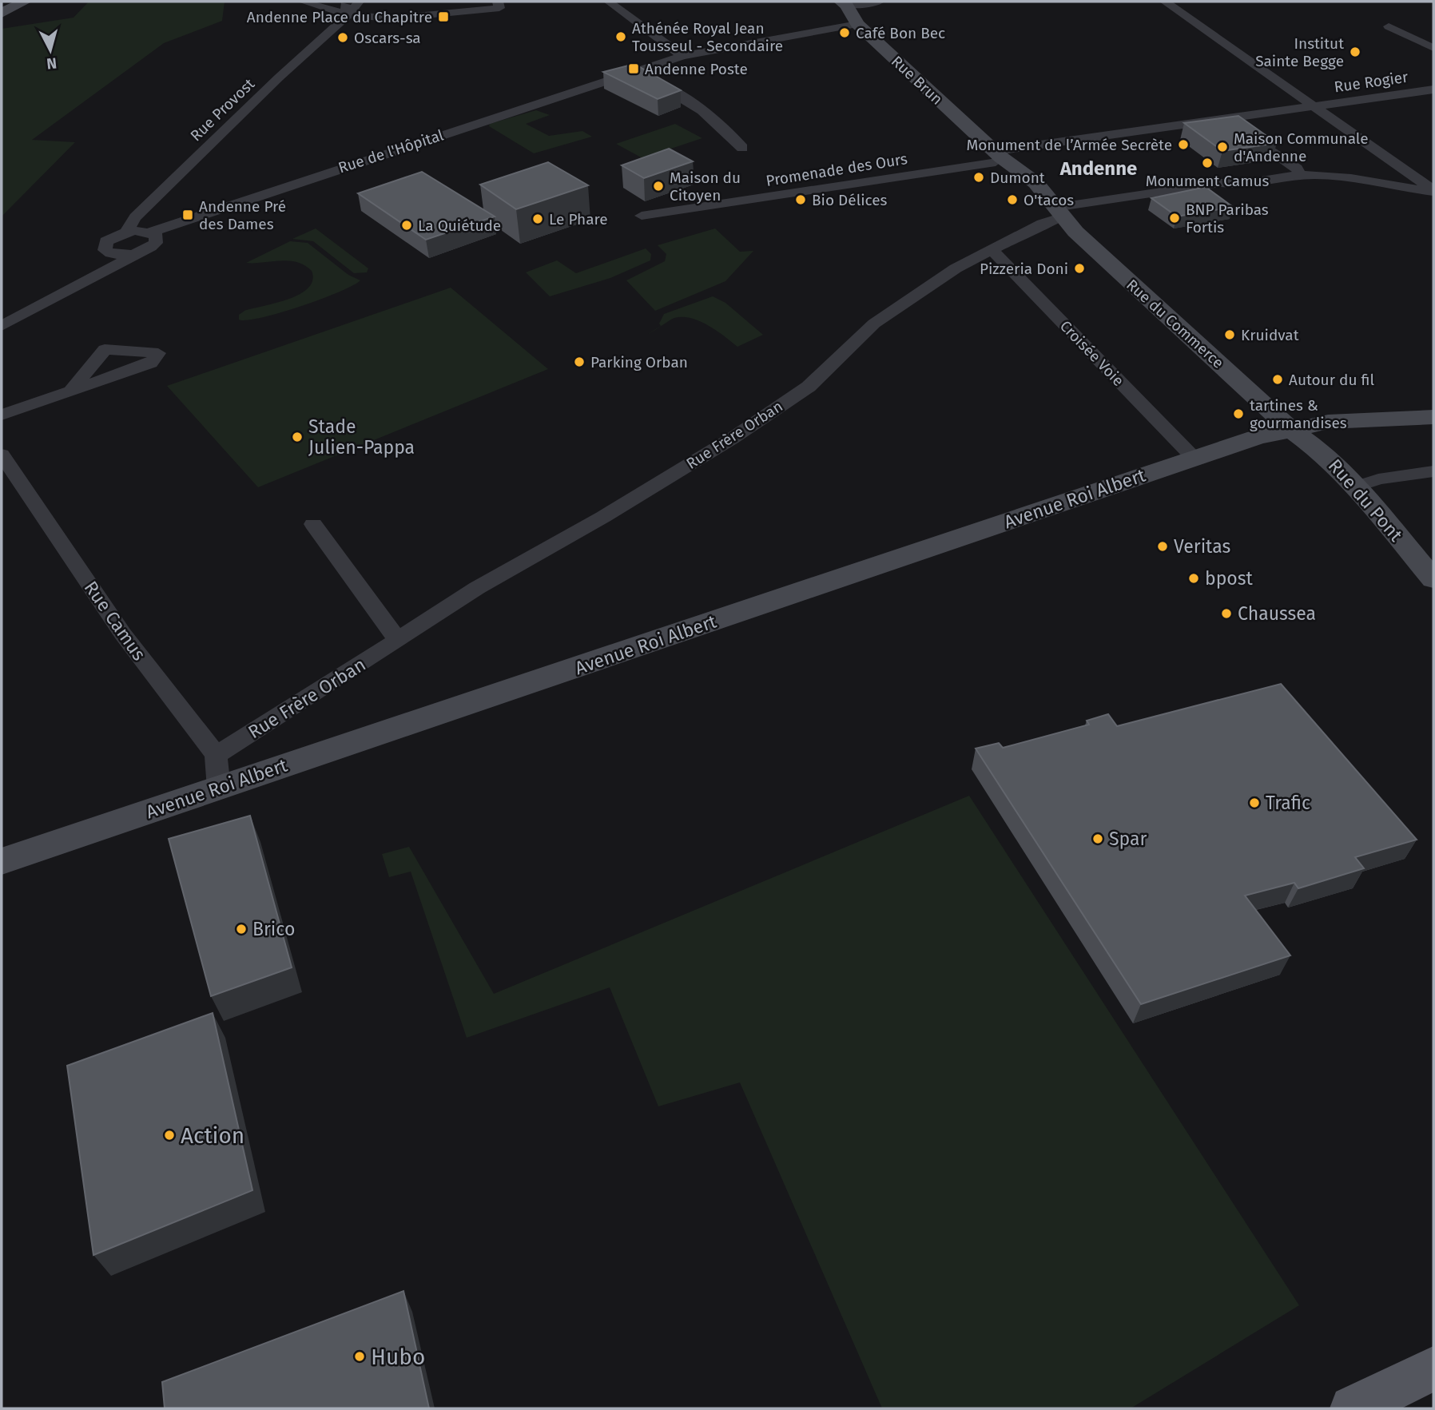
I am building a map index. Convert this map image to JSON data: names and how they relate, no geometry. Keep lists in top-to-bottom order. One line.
{"streets":{"main road":["Rue Brun","Rue du Commerce","Avenue Roi Albert","Rue du Pont"],"street":["Rue Rogier","Rue Provost","Rue de l'Hôpital","Promenade des Ours","Croisée Voie","Rue Frère Orban","Rue Camus"]},"crossings":[["Rue Brun","Rue de l'Hôpital"],["Rue Brun","Promenade des Ours"],["Rue Brun","Rue du Commerce"],["Rue Brun","Rue Frère Orban"],["Rue Rogier","Promenade des Ours"],["Rue du Commerce","Rue Frère Orban"],["Rue du Commerce","Avenue Roi Albert"],["Rue du Commerce","Rue du Pont"],["Croisée Voie","Rue Frère Orban"],["Croisée Voie","Avenue Roi Albert"],["Rue Frère Orban","Rue Camus"],["Avenue Roi Albert","Rue du Pont"]],"districts":["Andenne"],"places":{"transit":["Andenne Place du Chapitre","Andenne Poste","Andenne Pré des Dames"],"other":["Café Bon Bec","Athénée Royal Jean Tousseul - Secondaire","Oscars-sa","Institut Sainte Begge","Monument de l’Armée Secrète","Maison Communale d'Andenne","Monument Camus","Dumont","Maison du Citoyen","Bio Délices","O'tacos","BNP Paribas Fortis","Le Phare","La Quiétude","Pizzeria Doni","Kruidvat","Parking Orban","Autour du fil","tartines & gourmandises","Stade Julien-Pappa","Veritas","bpost","Chaussea","Trafic","Spar","Brico","Action","Hubo"]},"north":"bottom"}
